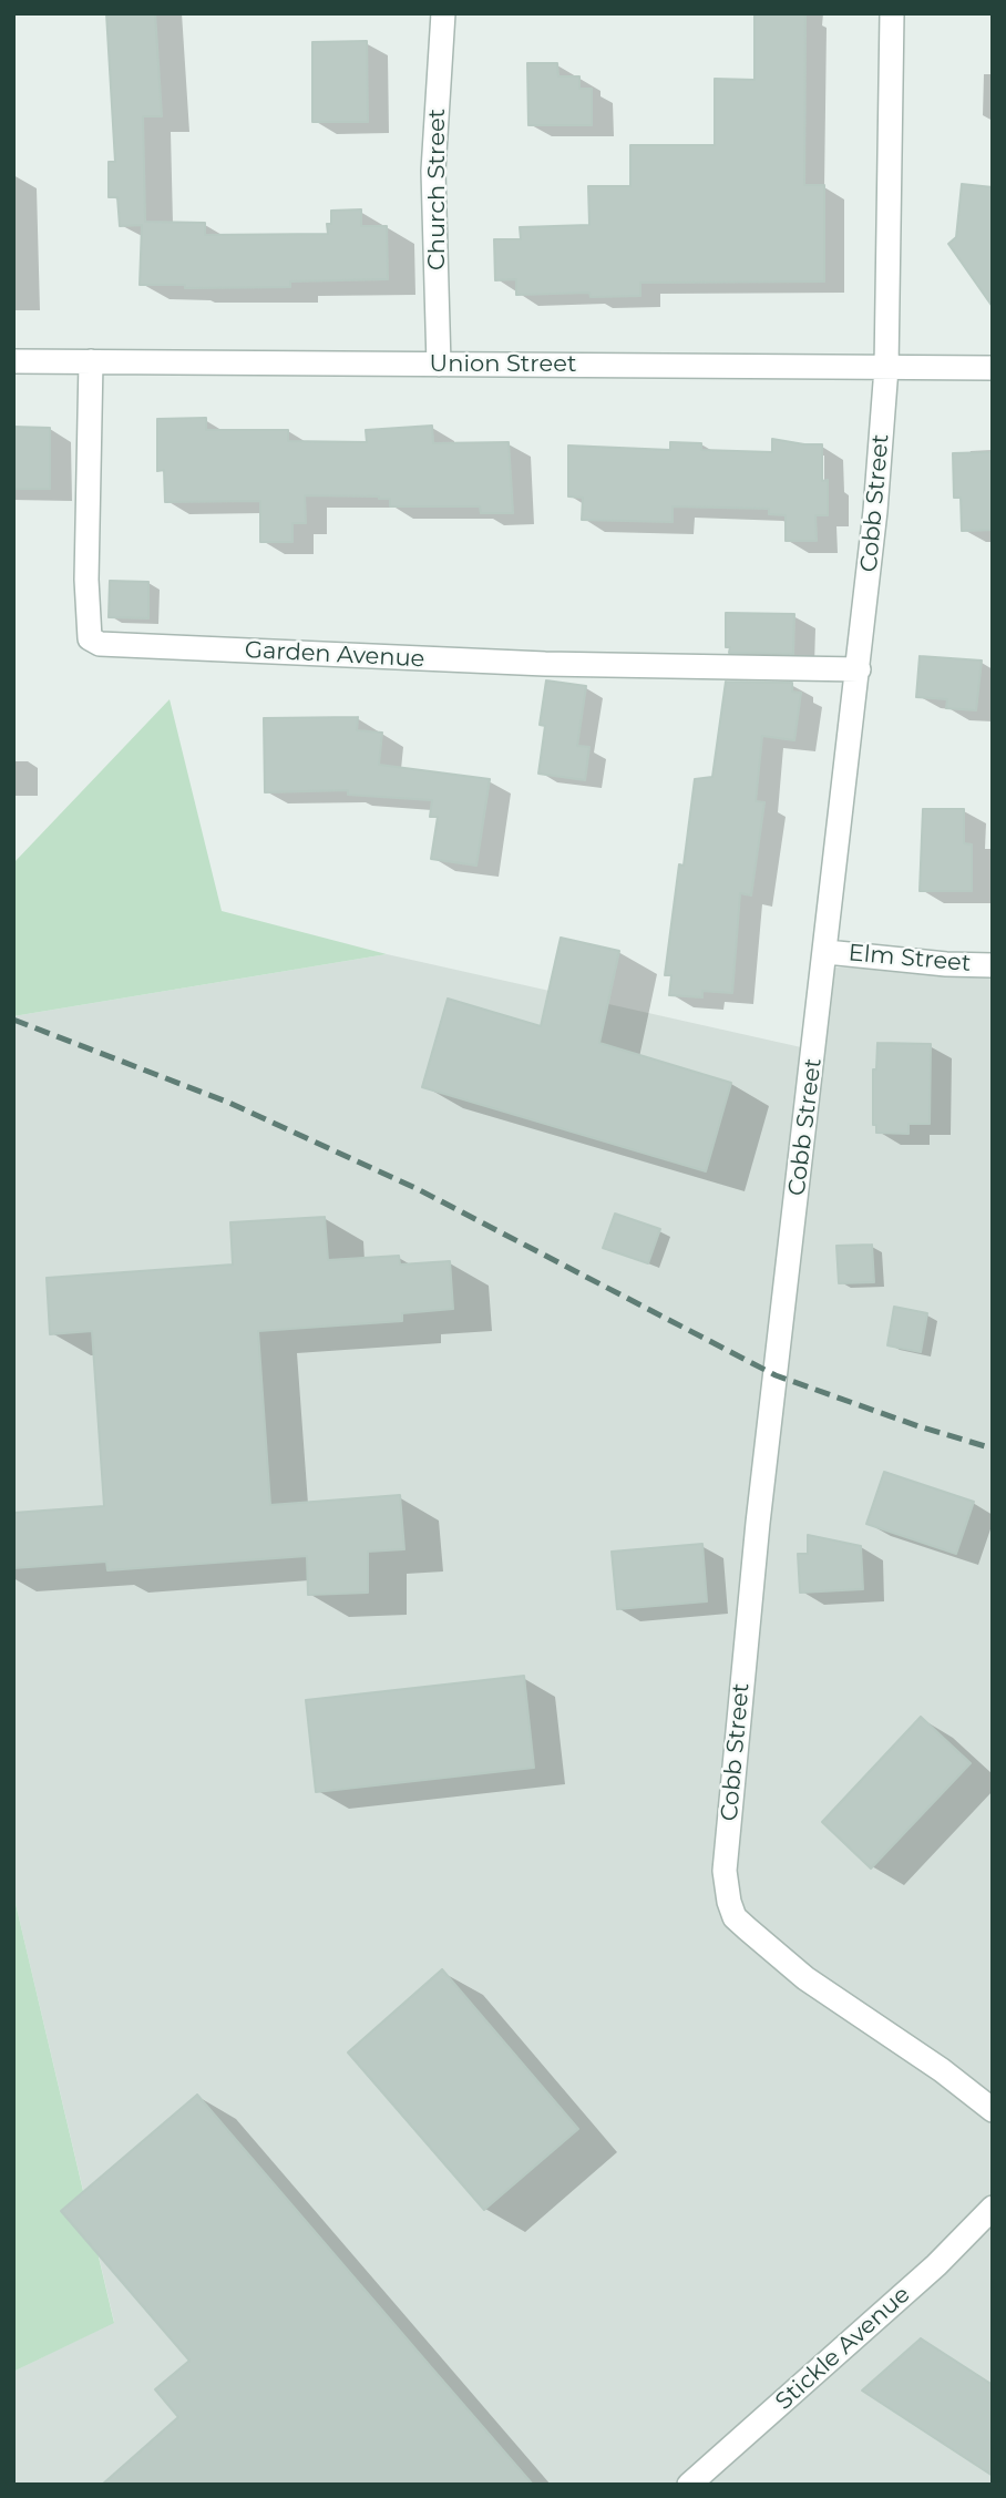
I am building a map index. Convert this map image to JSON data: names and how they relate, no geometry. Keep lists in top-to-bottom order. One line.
{"streets":{"street":["Church Street","Union Street","Cobb Street","Garden Avenue","Elm Street","Stickle Avenue"]},"crossings":[["Church Street","Union Street"],["Union Street","Cobb Street"],["Union Street","Garden Avenue"],["Cobb Street","Garden Avenue"],["Cobb Street","Elm Street"]]}
